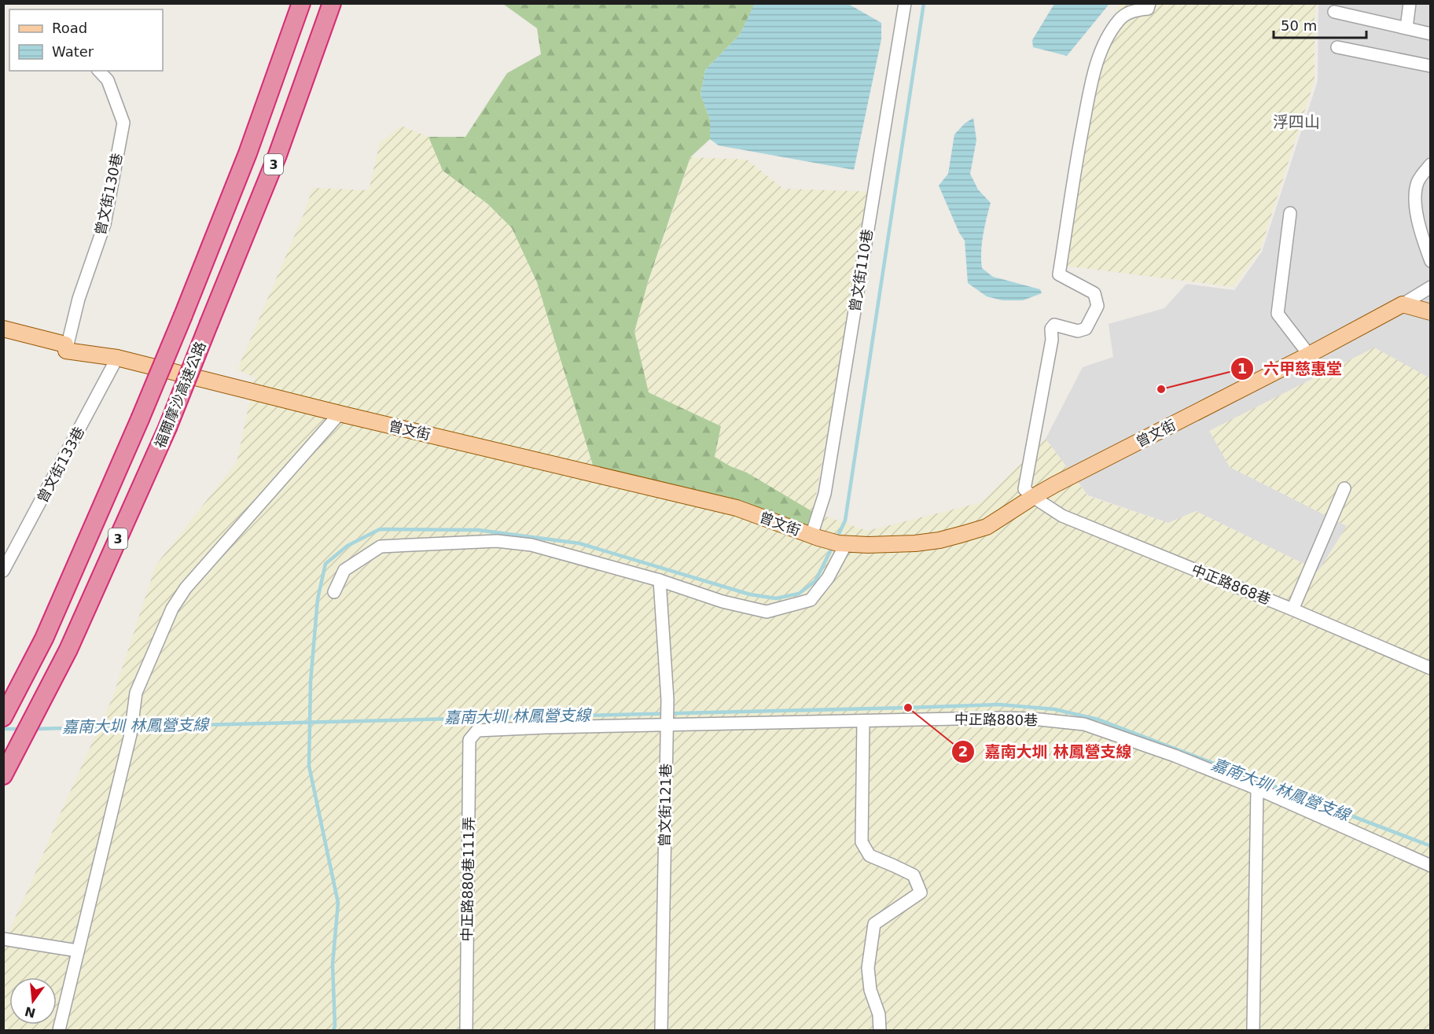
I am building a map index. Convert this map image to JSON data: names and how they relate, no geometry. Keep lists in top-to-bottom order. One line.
{"streets":{"highway":["3","福爾摩沙高速公路"],"main road":["曾文街"],"street":["曾文街130巷","曾文街110巷","曾文街133巷","中正路868巷","中正路880巷","曾文街121巷","中正路880巷111弄"]},"crossings":[["曾文街130巷","曾文街"],["曾文街110巷","曾文街"],["曾文街","曾文街133巷"],["曾文街","中正路868巷"],["中正路880巷","曾文街121巷"],["中正路880巷","中正路880巷111弄"]],"districts":["浮四山"],"water":["嘉南大圳 林鳳營支線"],"places":["六甲慈惠堂","嘉南大圳 林鳳營支線"],"legend":["Road","Water"],"scale_bar":"50 m","north":"bottom"}
